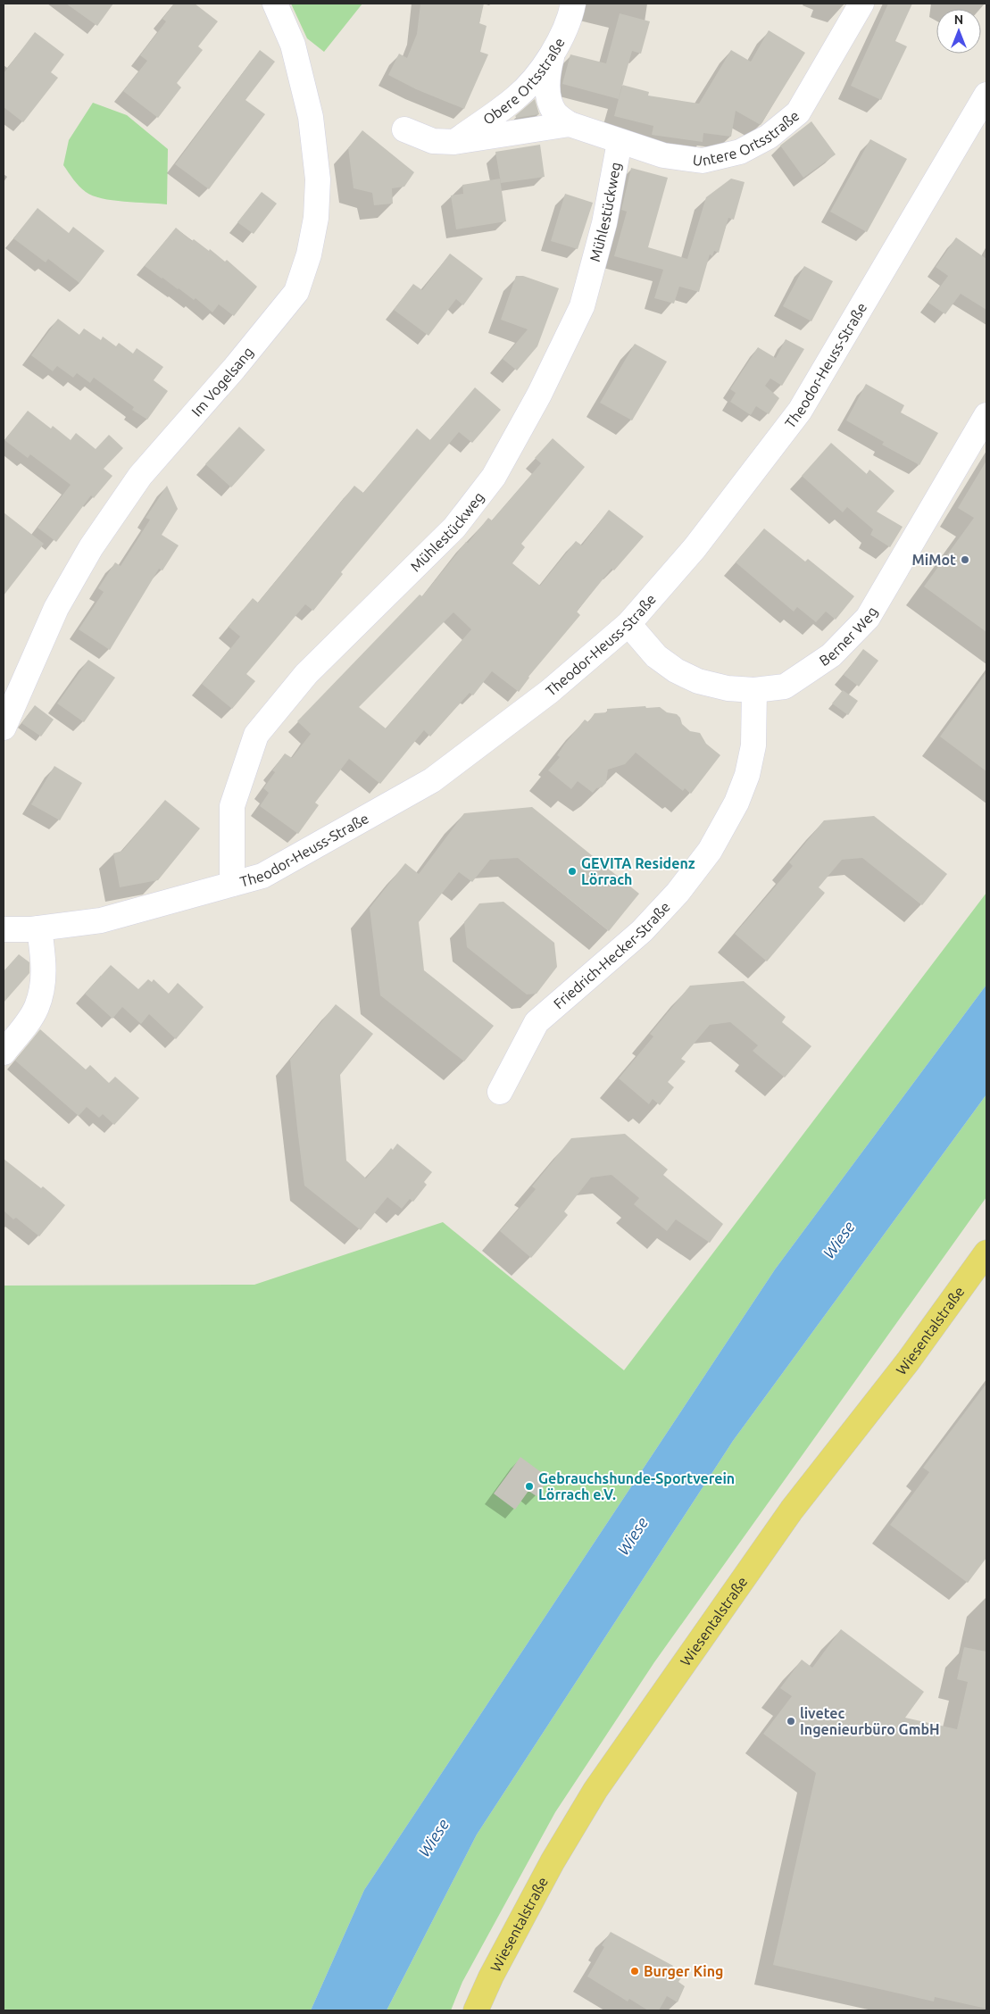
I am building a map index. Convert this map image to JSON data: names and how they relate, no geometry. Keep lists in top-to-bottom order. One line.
{"streets":{"main road":["Wiesentalstraße"],"street":["Obere Ortsstraße","Untere Ortsstraße","Mühlestückweg","Theodor-Heuss-Straße","Im Vogelsang","Berner Weg","Friedrich-Hecker-Straße"]},"crossings":[["Obere Ortsstraße","Untere Ortsstraße"],["Untere Ortsstraße","Mühlestückweg"],["Mühlestückweg","Theodor-Heuss-Straße"],["Theodor-Heuss-Straße","Berner Weg"],["Berner Weg","Friedrich-Hecker-Straße"]],"water":["Wiese"],"places":["MiMot","GEVITA Residenz Lörrach","Gebrauchshunde-Sportverein Lörrach e.V.","livetec Ingenieurbüro GmbH","Burger King"],"north":"top"}
